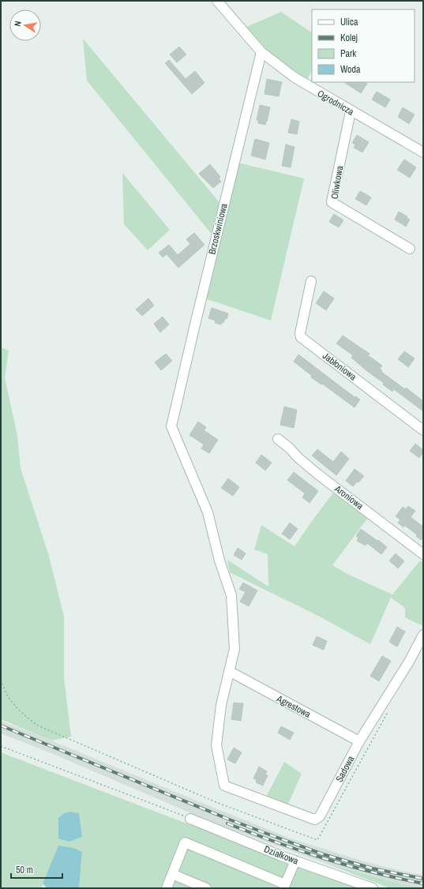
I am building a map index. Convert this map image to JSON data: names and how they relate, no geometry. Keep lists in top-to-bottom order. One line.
{"streets":{"street":["Ogrodnicza","Oliwkowa","Brzoskwiniowa","Jabłoniowa","Aroniowa","Agrestowa","Sadowa","Działkowa"]},"crossings":[["Ogrodnicza","Oliwkowa"],["Ogrodnicza","Brzoskwiniowa"],["Brzoskwiniowa","Agrestowa"],["Brzoskwiniowa","Sadowa"],["Agrestowa","Sadowa"]],"legend":["Ulica","Kolej","Park","Woda"],"scale_bar":"50 m","north":"left"}
